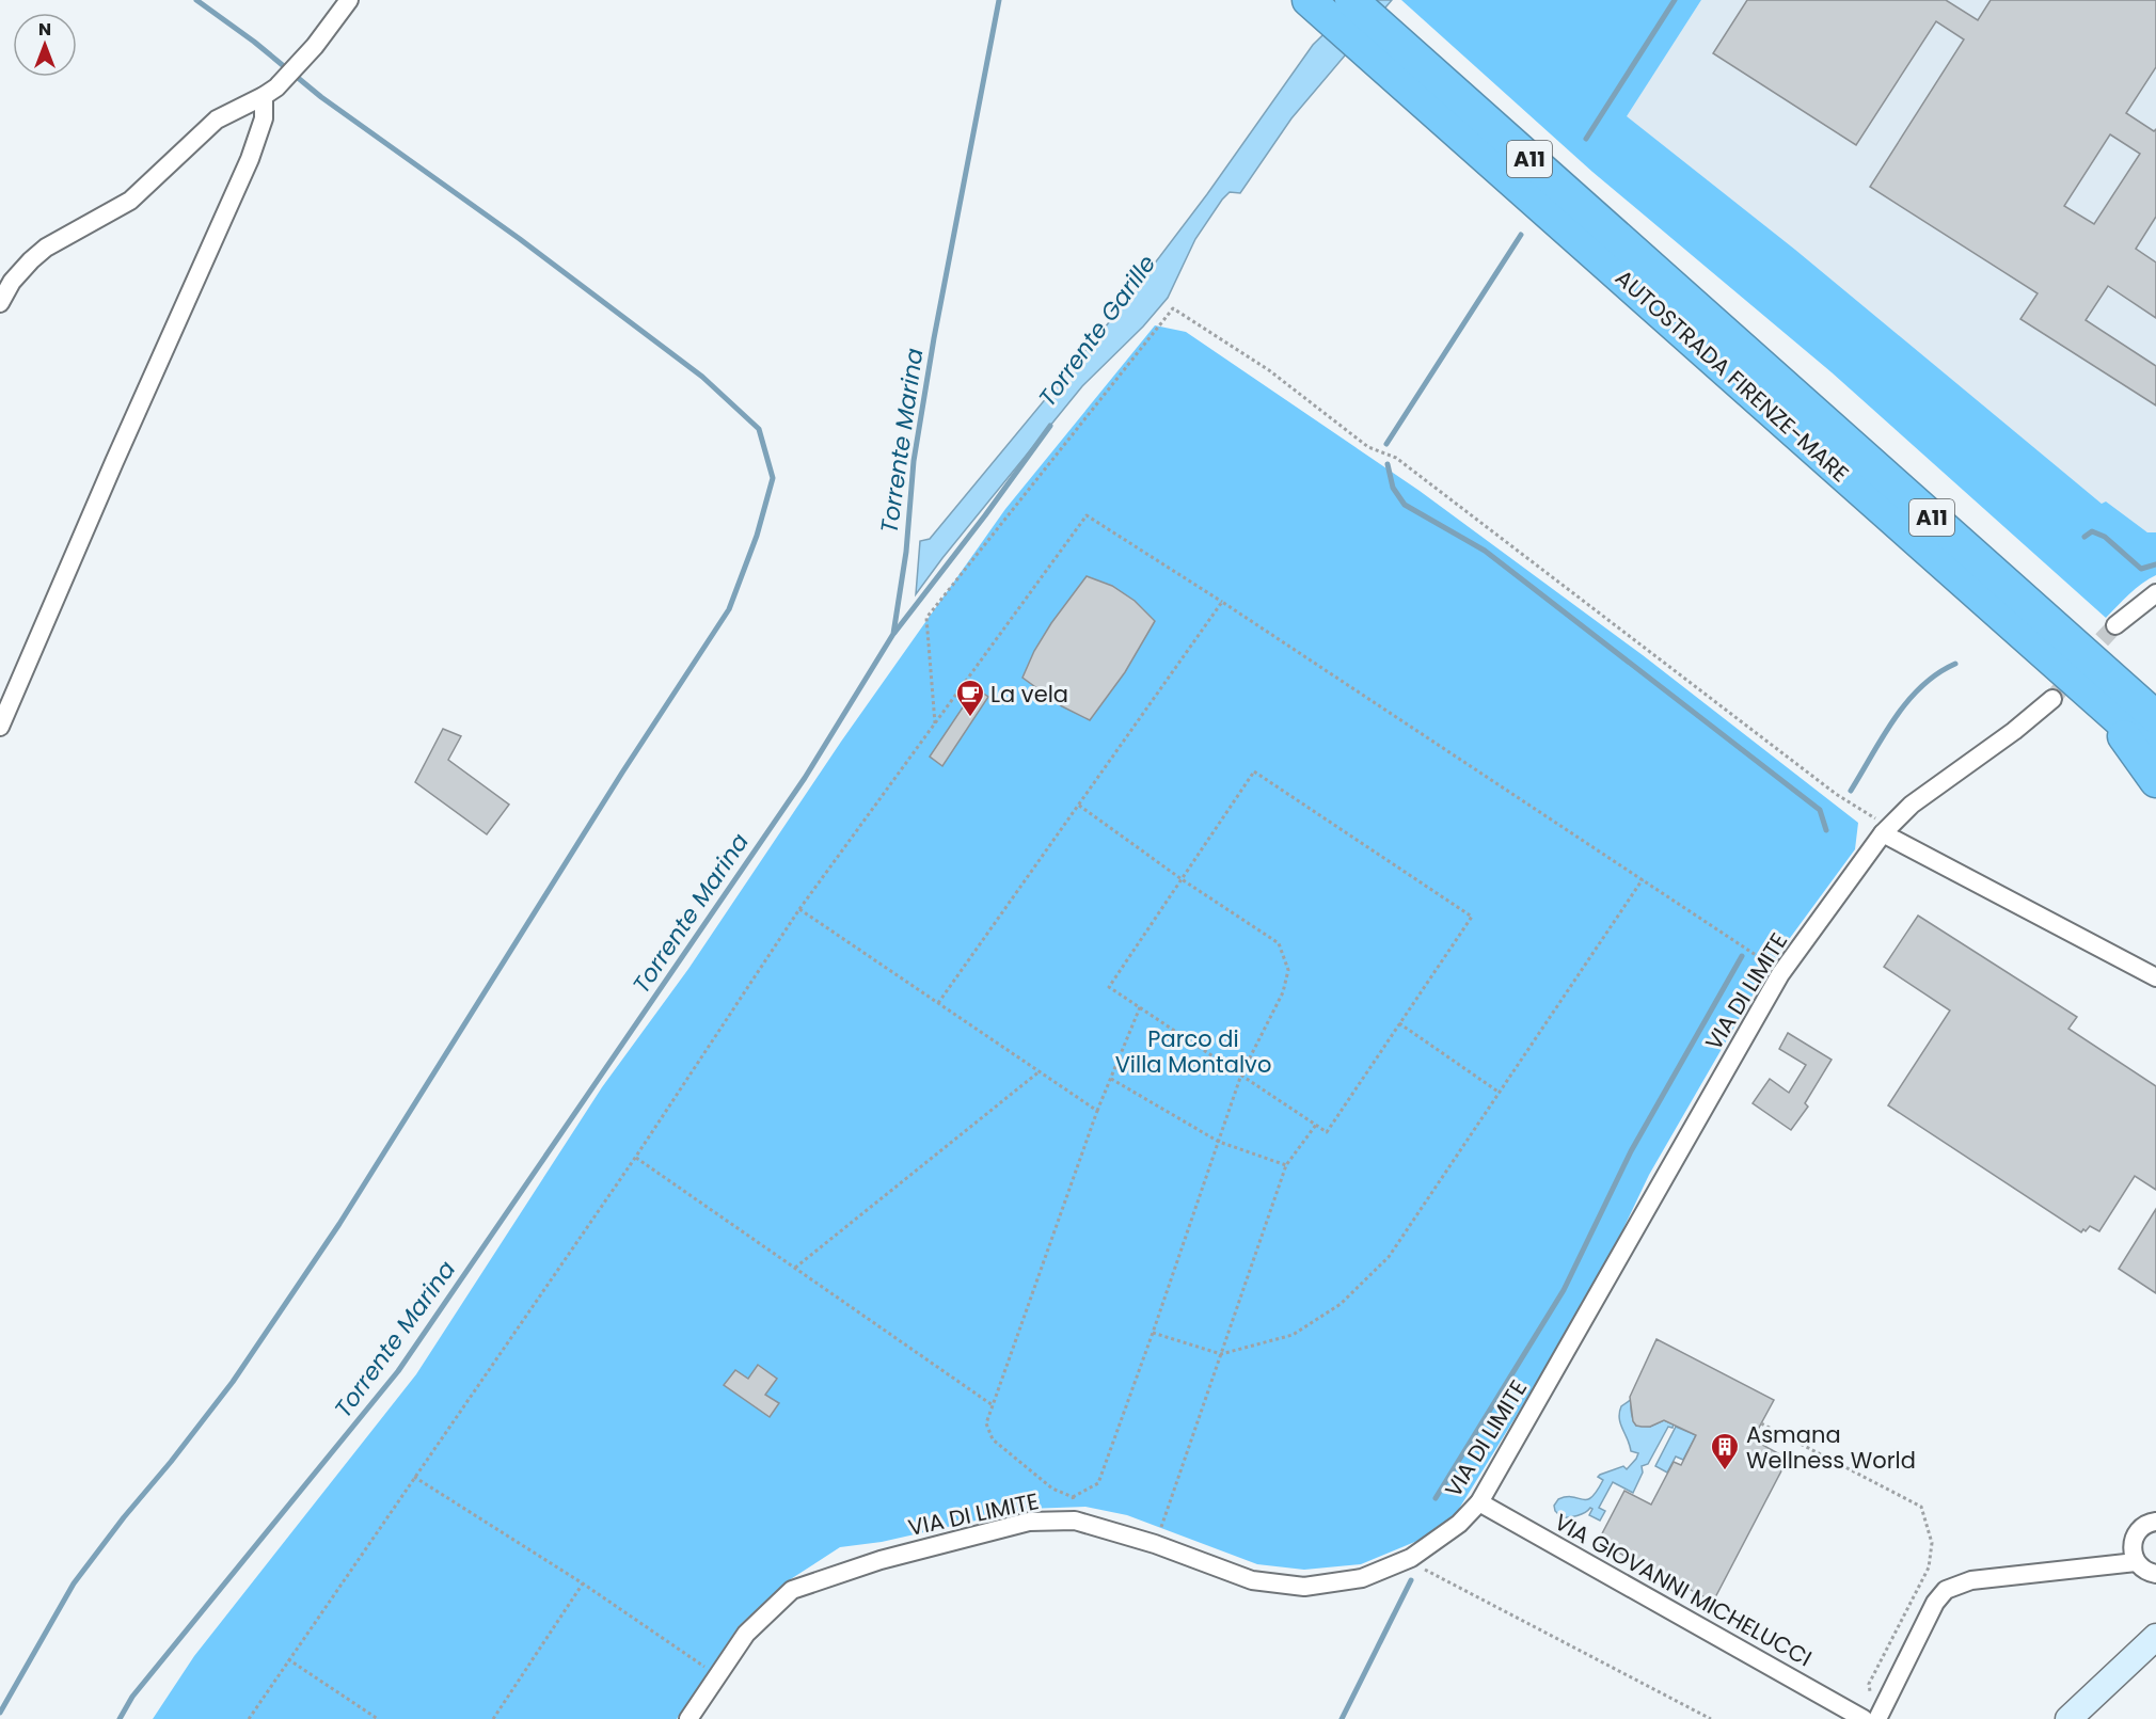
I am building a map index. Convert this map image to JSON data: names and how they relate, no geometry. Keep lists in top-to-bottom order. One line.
{"streets":{"highway":["A11","AUTOSTRADA FIRENZE-MARE"],"street":["VIA DI LIMITE","VIA GIOVANNI MICHELUCCI"]},"crossings":[["VIA DI LIMITE","VIA GIOVANNI MICHELUCCI"]],"water":["Torrente Garille","Torrente Marina"],"parks":["Parco di Villa Montalvo"],"places":{"cafe":["La vela"],"building":["Asmana Wellness World"]},"north":"top"}
